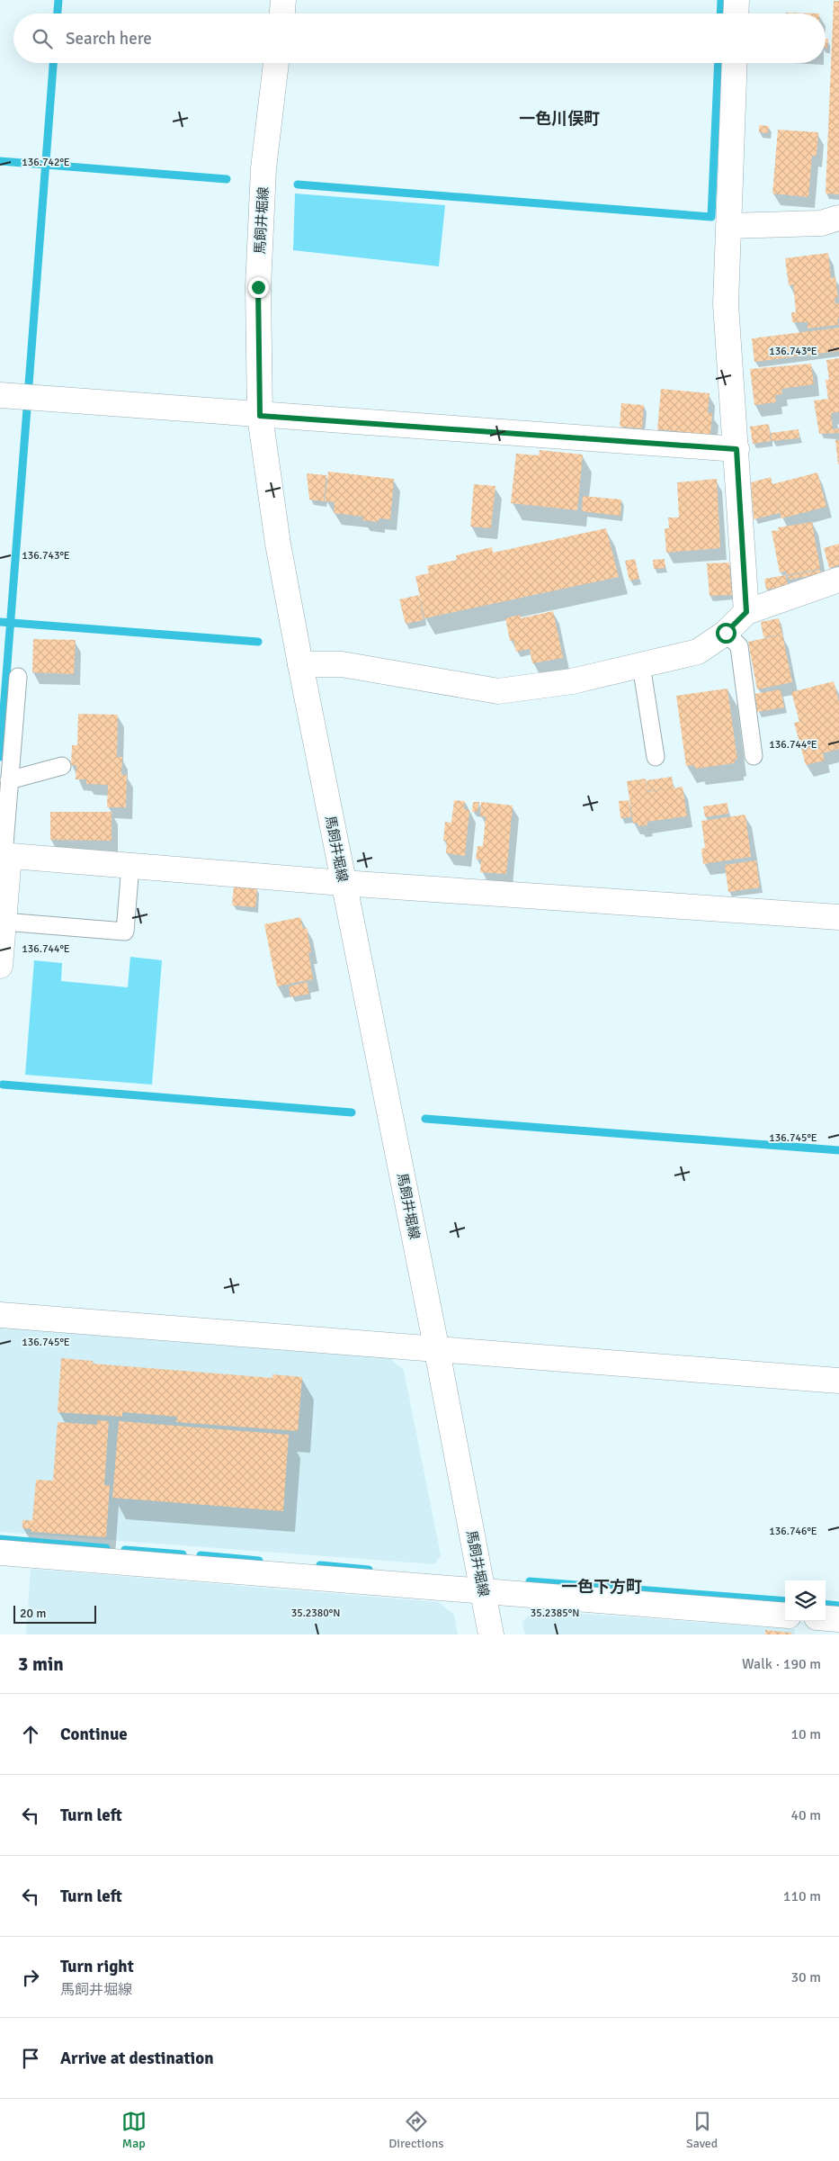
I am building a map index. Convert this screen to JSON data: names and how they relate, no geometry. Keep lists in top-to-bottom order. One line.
{"streets":{"street":["馬飼井堀線"]},"districts":["一色川俣町","一色下方町"],"scale_bar":"20 m","page":{"search":"Search here","scale":"20 m","heading":["3 min","Walk · 190 m"],"list":[["Continue","10 m"],["Turn left","40 m"],["Turn left","110 m"],["Turn right","馬飼井堀線","30 m"],"Arrive at destination"],"nav":["Map","Directions","Saved"]},"coordinates":["136.742°E","136.743°E","136.744°E","136.745°E","136.746°E","35.2380°N","35.2385°N"]}
